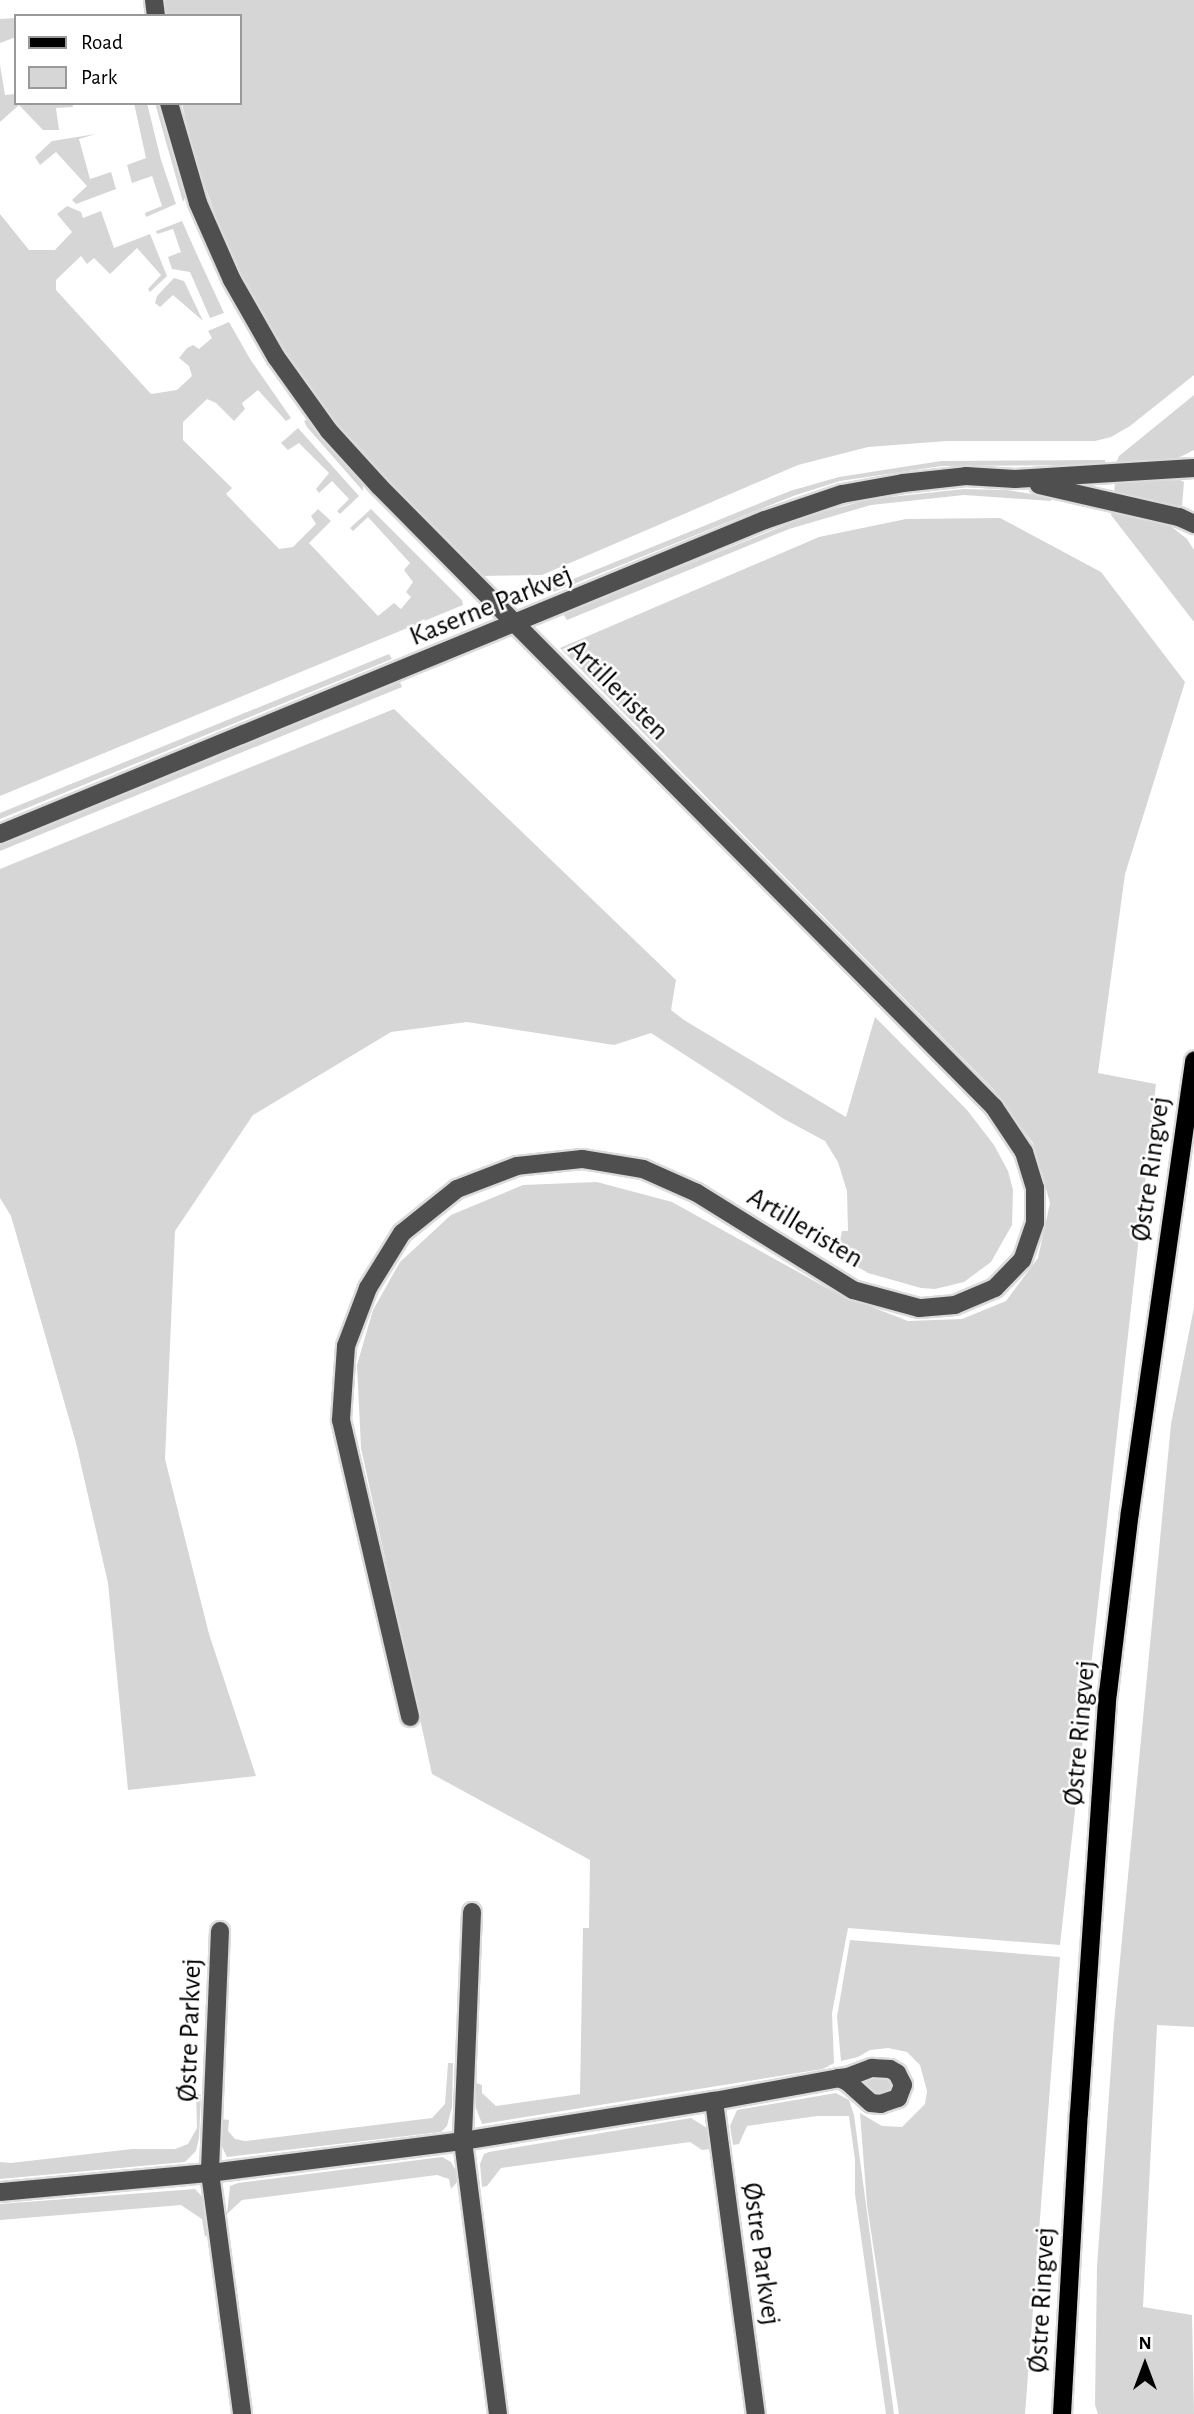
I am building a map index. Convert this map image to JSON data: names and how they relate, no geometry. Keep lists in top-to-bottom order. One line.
{"streets":{"main road":["Østre Ringvej"],"street":["Kaserne Parkvej","Artilleristen","Østre Parkvej"]},"crossings":[["Kaserne Parkvej","Artilleristen"]],"legend":["Road","Park"],"north":"top"}
